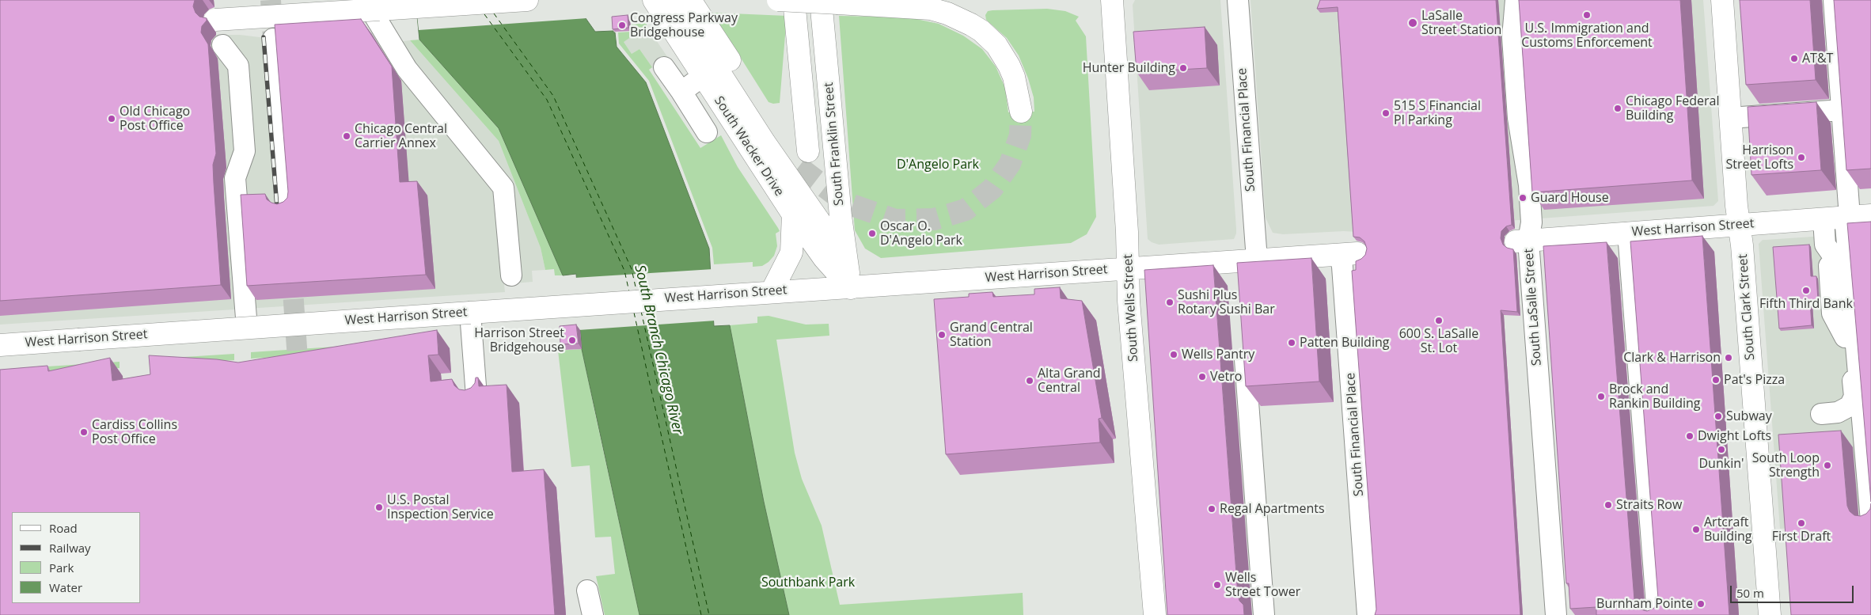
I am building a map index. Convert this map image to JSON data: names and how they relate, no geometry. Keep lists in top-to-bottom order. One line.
{"streets":{"main road":["South Franklin Street","South Wacker Drive","West Harrison Street","South Clark Street","South Wells Street"],"street":["South Financial Place","South LaSalle Street"]},"crossings":[["South Financial Place","West Harrison Street"],["South Franklin Street","South Wacker Drive"],["South Franklin Street","West Harrison Street"],["South Wacker Drive","West Harrison Street"],["West Harrison Street","South LaSalle Street"],["West Harrison Street","South Clark Street"],["West Harrison Street","South Wells Street"]],"water":["South Branch Chicago River"],"parks":["D'Angelo Park","Southbank Park"],"places":["U.S. Immigration and Customs Enforcement","LaSalle Street Station","Congress Parkway Bridgehouse","AT&T","Hunter Building","Chicago Federal Building","515 S Financial Pl Parking","Old Chicago Post Office","Chicago Central Carrier Annex","Harrison Street Lofts","Guard House","Oscar O. D'Angelo Park","Fifth Third Bank","Sushi Plus Rotary Sushi Bar","600 S. LaSalle St. Lot","Grand Central Station","Harrison Street Bridgehouse","Patten Building","Wells Pantry","Clark & Harrison","Vetro","Pat's Pizza","Alta Grand Central","Brock and Rankin Building","Subway","Cardiss Collins Post Office","Dwight Lofts","Dunkin'","South Loop Strength","Straits Row","U.S. Postal Inspection Service","Regal Apartments","First Draft","Artcraft Building","Wells Street Tower","Burnham Pointe"],"legend":["Road","Railway","Park","Water"],"scale_bar":"50 m"}
